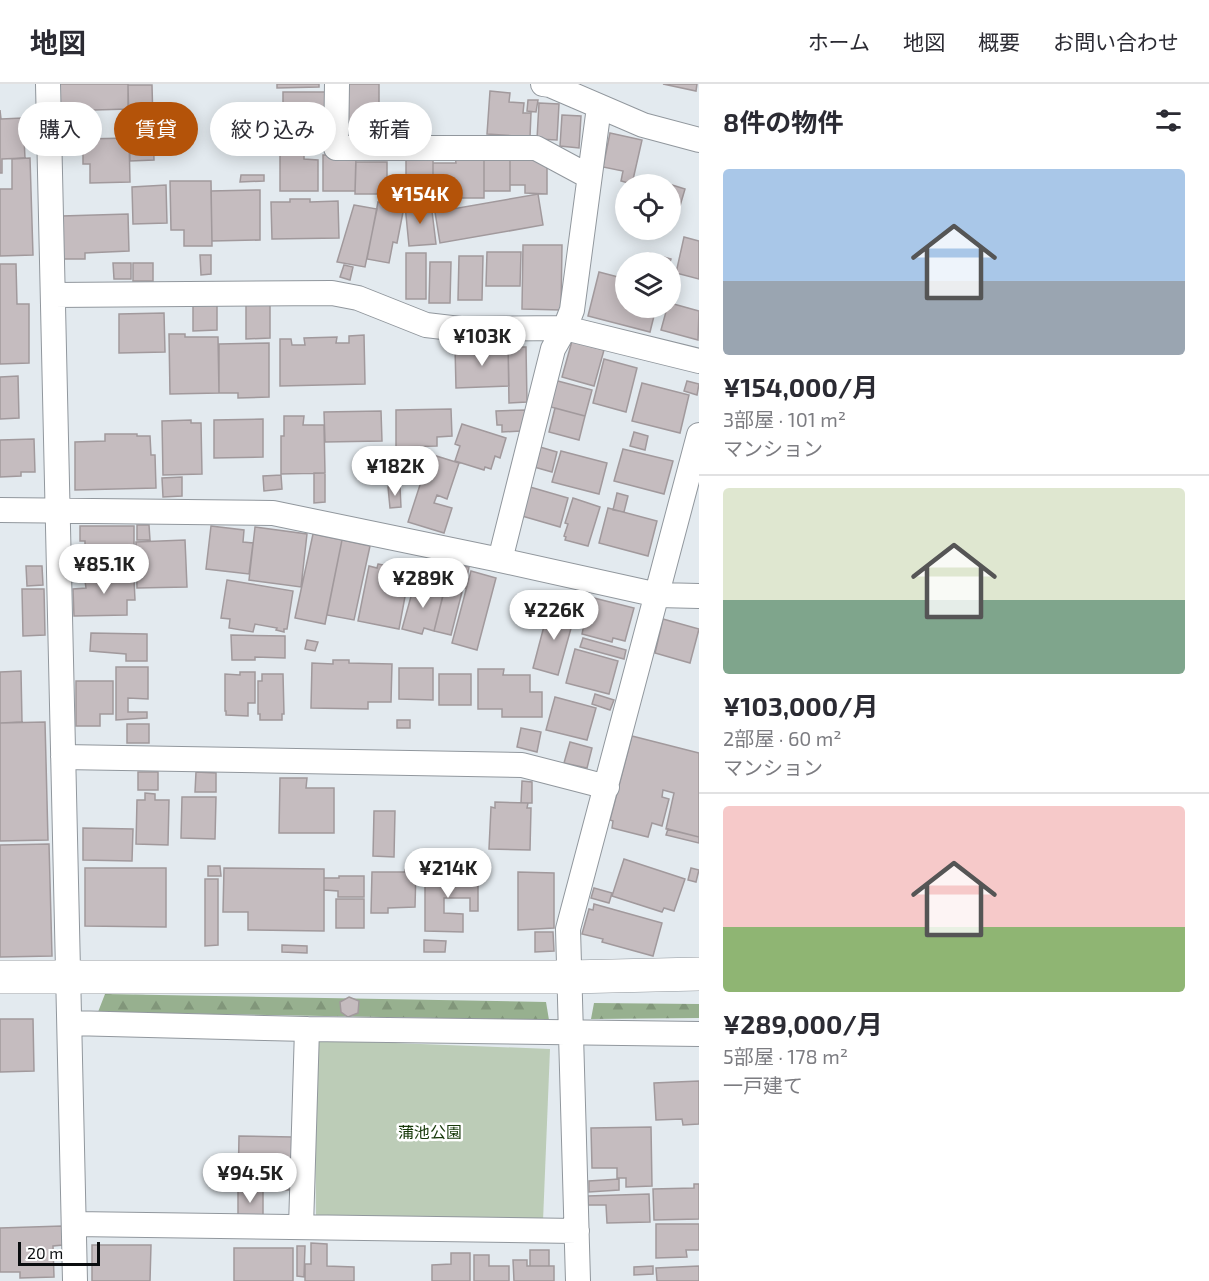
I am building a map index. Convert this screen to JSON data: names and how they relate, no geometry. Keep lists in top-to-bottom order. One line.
{"parks":["蒲池公園"],"scale_bar":"20 m","page":{"header":"地図","nav":["ホーム","地図","概要","お問い合わせ"],"heading":"8件の物件","chip":["購入","賃貸","絞り込み","新着"],"list":[{"name":"¥154,000/月","note":"3部屋 · 101 m² · マンション"},{"name":"¥103,000/月","note":"2部屋 · 60 m² · マンション"},{"name":"¥289,000/月","note":"5部屋 · 178 m² · 一戸建て"}],"price":["¥154K","¥103K","¥182K","¥85.1K","¥289K","¥226K","¥214K","¥94.5K"],"scale":"20 m"}}
